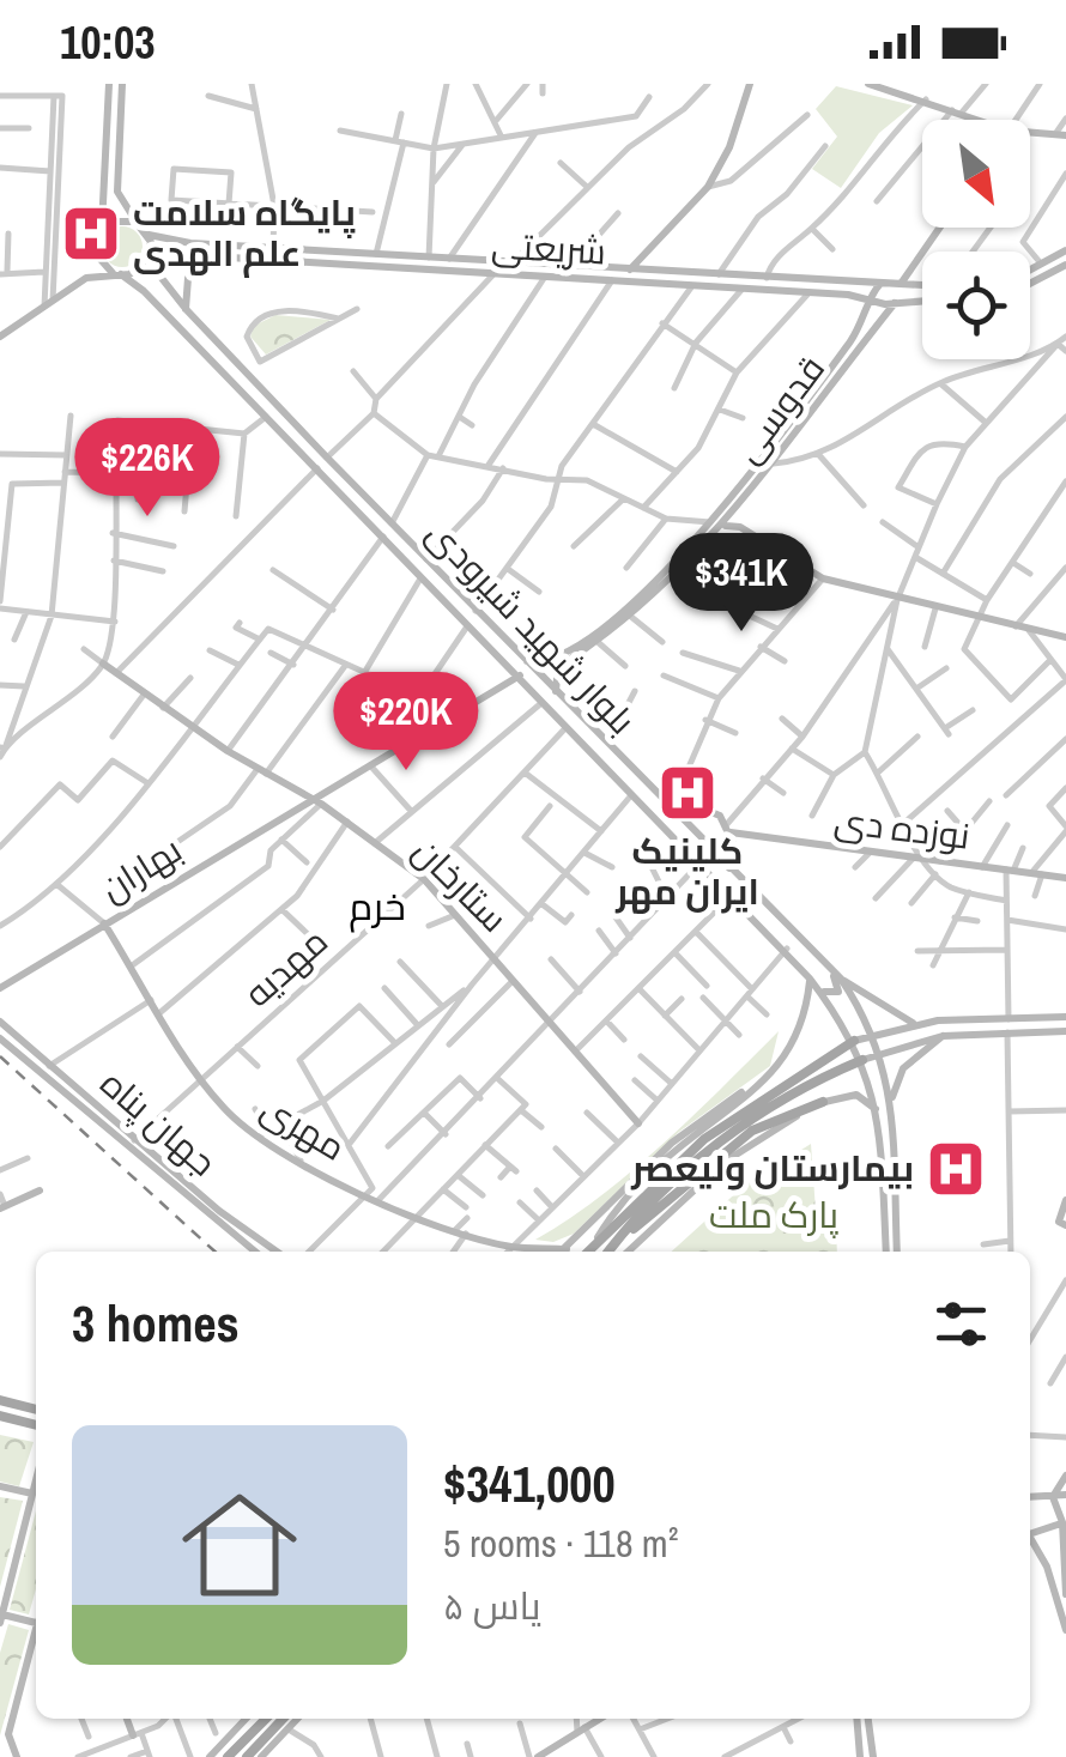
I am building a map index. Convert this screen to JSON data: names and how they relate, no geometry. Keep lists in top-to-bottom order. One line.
{"streets":{"main road":["شریعتی","قدوسی","بلوار شهید شیرودی","نوزده دی","بهاران","ستارخان","جهان پناه","مهری"],"street":["مهدیه"]},"crossings":[["شریعتی","قدوسی"],["شریعتی","بلوار شهید شیرودی"],["قدوسی","بلوار شهید شیرودی"],["بلوار شهید شیرودی","بهاران"],["بلوار شهید شیرودی","مهدیه"],["بهاران","ستارخان"],["بهاران","مهری"],["ستارخان","مهدیه"],["مهدیه","جهان پناه"],["مهدیه","مهری"]],"districts":["خرم"],"parks":["پارک ملت"],"places":{"hospital":["پایگاه سلامت علم الهدی","کلینیک ایران مهر","بیمارستان ولیعصر"]},"north":"bottom right","page":{"status":"10:03","price":["$226K","$341K","$220K"],"heading":"3 homes","list":[{"name":"$341,000","note":"5 rooms · 118 m² · یاس ۵"}]}}
